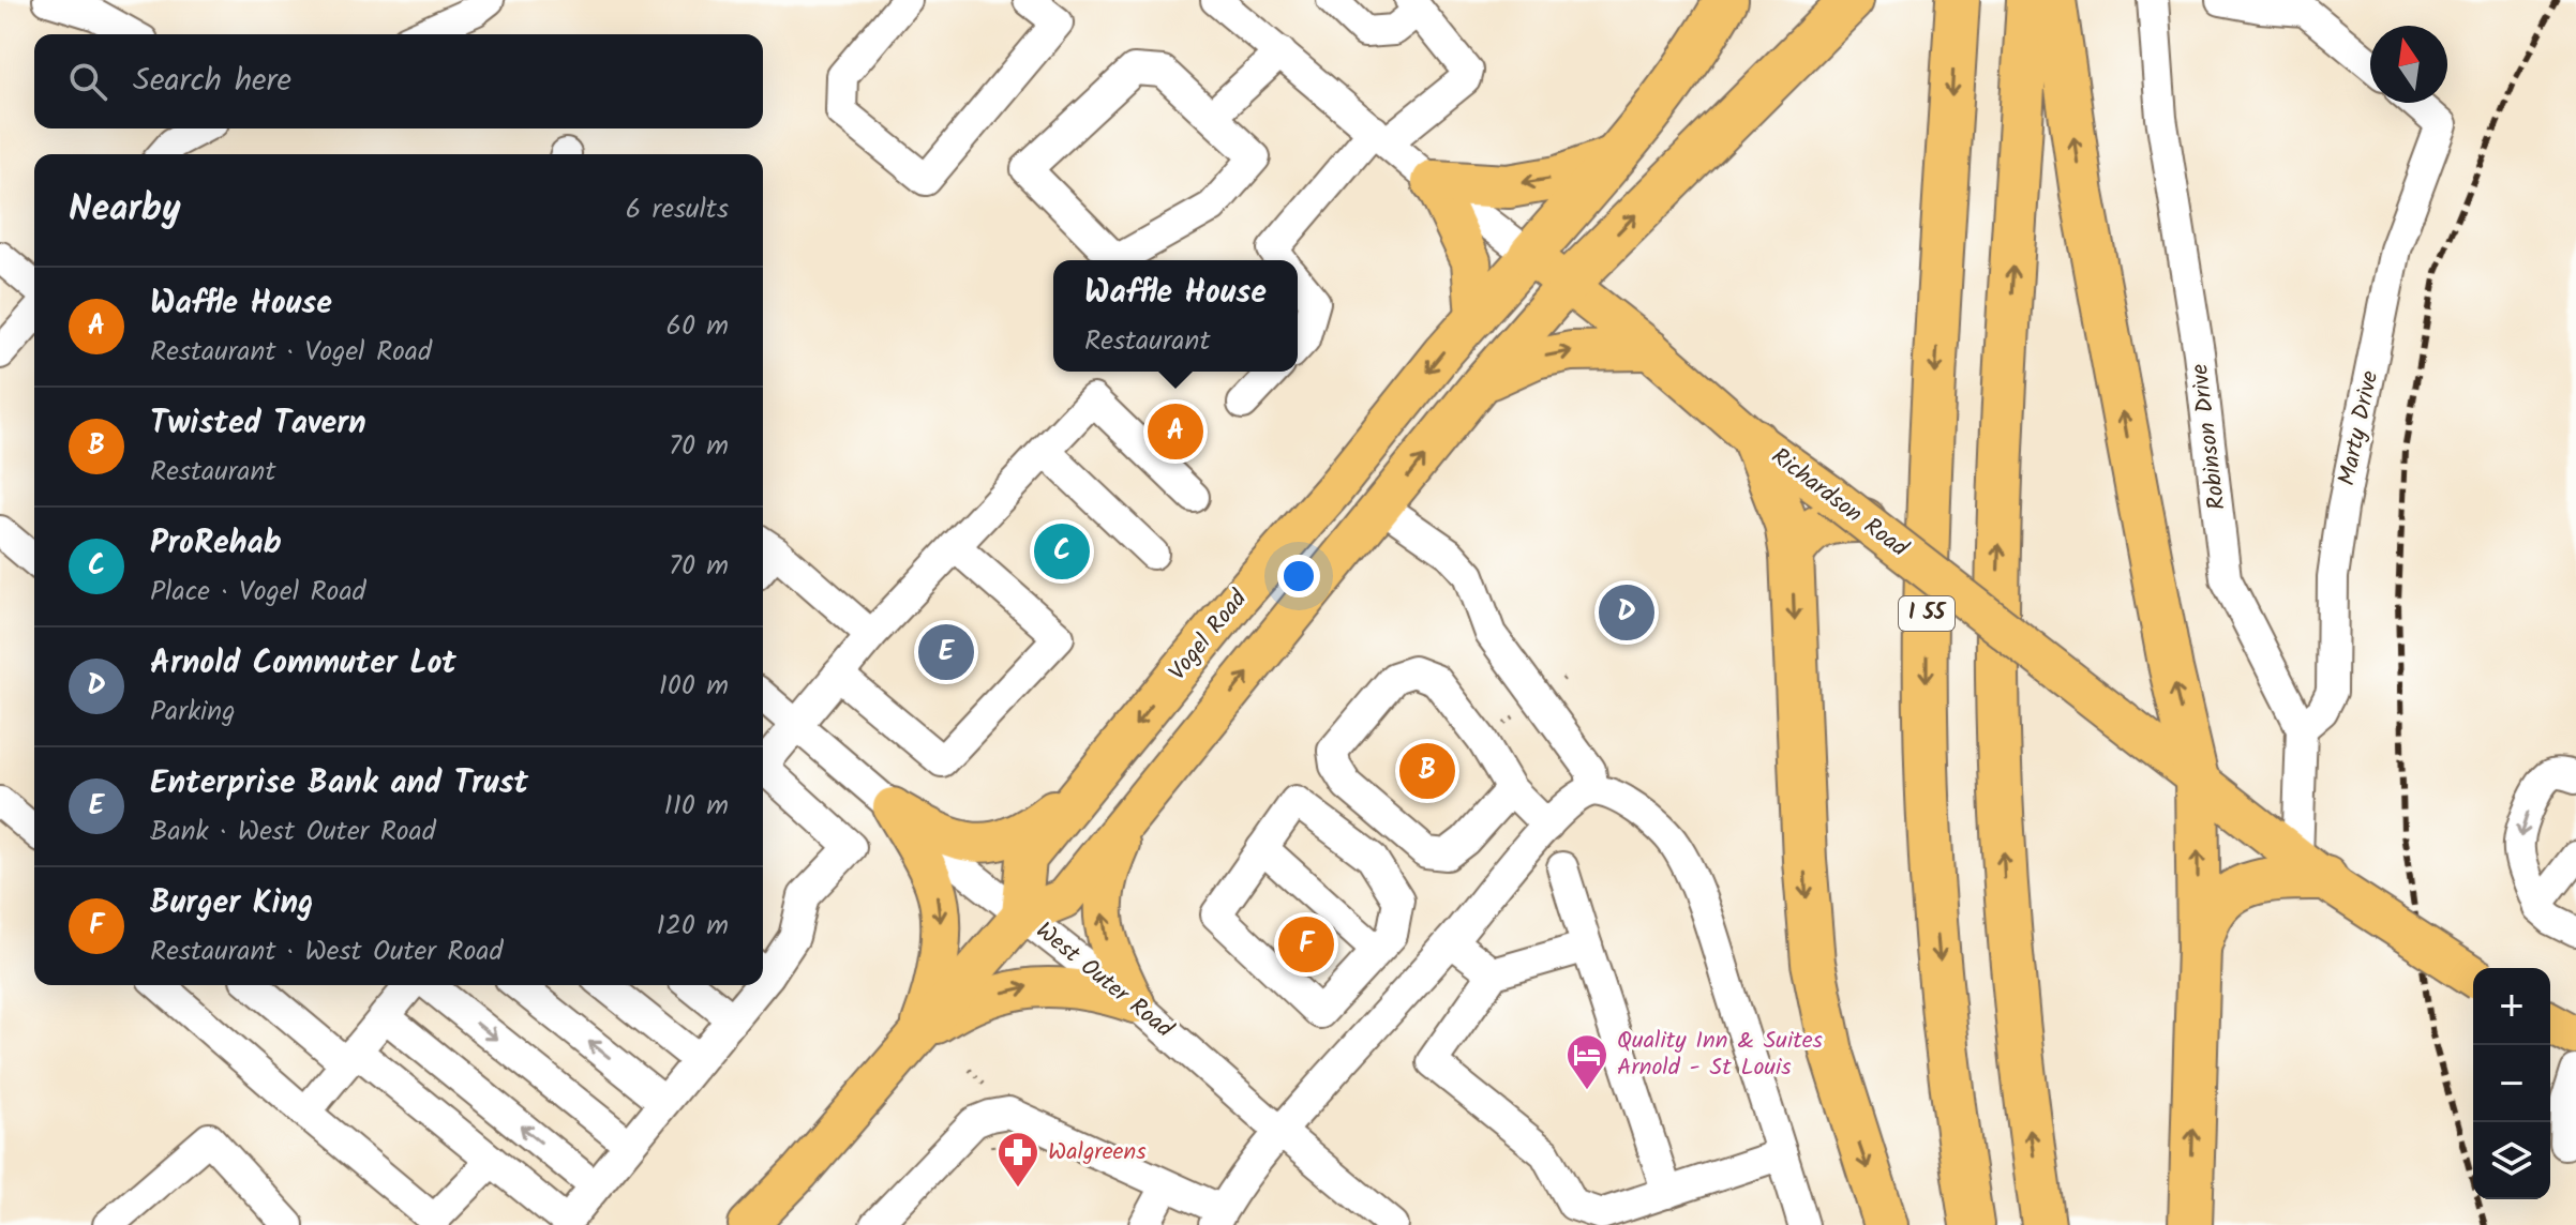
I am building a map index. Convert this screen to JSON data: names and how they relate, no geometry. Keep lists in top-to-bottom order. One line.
{"streets":{"highway":["I 55"],"main road":["Richardson Road","Vogel Road"],"street":["Marty Drive","Robinson Drive","West Outer Road"]},"crossings":[["Marty Drive","Robinson Drive"],["Robinson Drive","Richardson Road"],["Richardson Road","Vogel Road"],["Vogel Road","West Outer Road"]],"places":{"hotel":["Quality Inn & Suites Arnold - St Louis"],"pharmacy":["Walgreens"]},"north":"top","page":{"search":"Search here","heading":["Nearby","6 results"],"popup":["Waffle House","Restaurant"],"list":[{"mark":"A","name":"Waffle House","note":"Restaurant · Vogel Road","value":"60 m"},{"mark":"B","name":"Twisted Tavern","note":"Restaurant","value":"70 m"},{"mark":"C","name":"ProRehab","note":"Place · Vogel Road","value":"70 m"},{"mark":"D","name":"Arnold Commuter Lot","note":"Parking","value":"100 m"},{"mark":"E","name":"Enterprise Bank and Trust","note":"Bank · West Outer Road","value":"110 m"},{"mark":"F","name":"Burger King","note":"Restaurant · West Outer Road","value":"120 m"}],"pins":["A","C","D","E","B","F"],"map_buttons":["+","−"]}}
